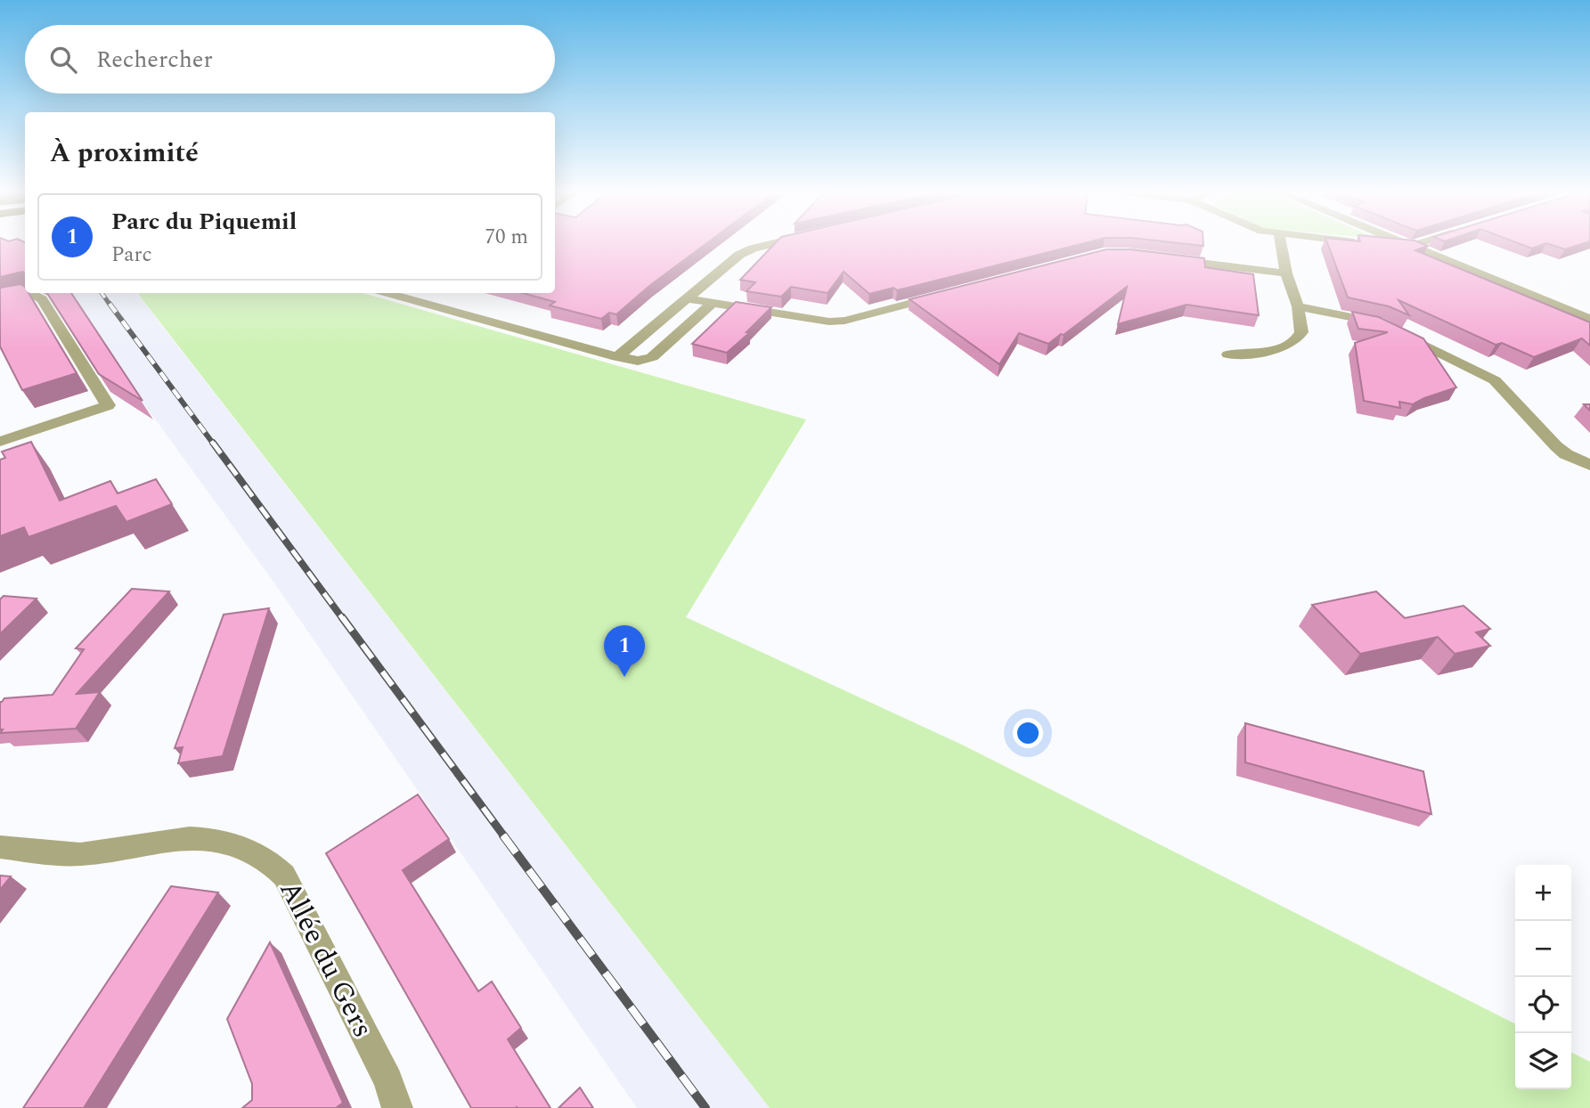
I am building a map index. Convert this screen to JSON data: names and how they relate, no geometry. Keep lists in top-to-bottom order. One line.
{"streets":{"street":["Allée du Gers"]},"page":{"search":"Rechercher","heading":"À proximité","list":[{"mark":"1","name":"Parc du Piquemil","note":"Parc","value":"70 m"}],"pins":"1","map_buttons":["+","−"]}}
